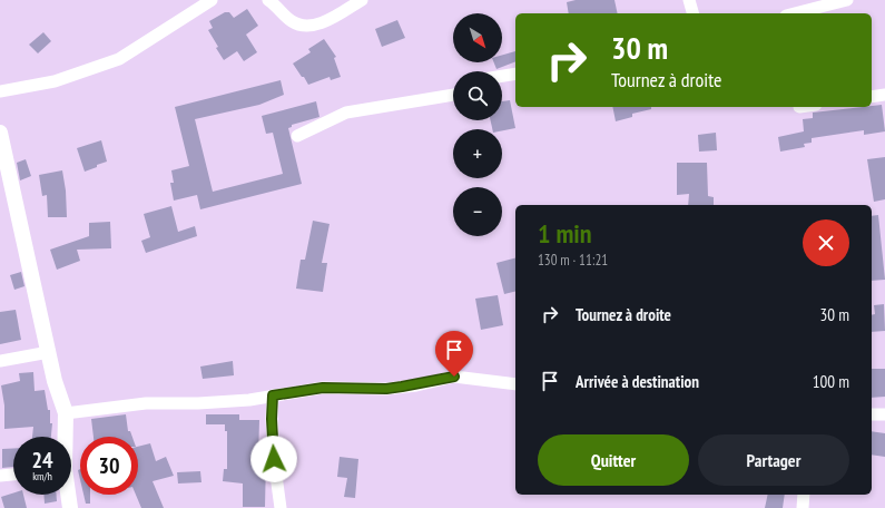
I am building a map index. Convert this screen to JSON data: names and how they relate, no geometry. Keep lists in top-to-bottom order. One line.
{"north":"bottom right","page":{"map_buttons":["+","−"],"turn":["30 m","Tournez à droite"],"heading":["1 min","130 m · 11:21"],"list":[{"name":"Tournez à droite","value":"30 m"},{"name":"Arrivée à destination","value":"100 m"}],"buttons":["Quitter","Partager"],"speed":"24 km/h","limit":"30"}}
